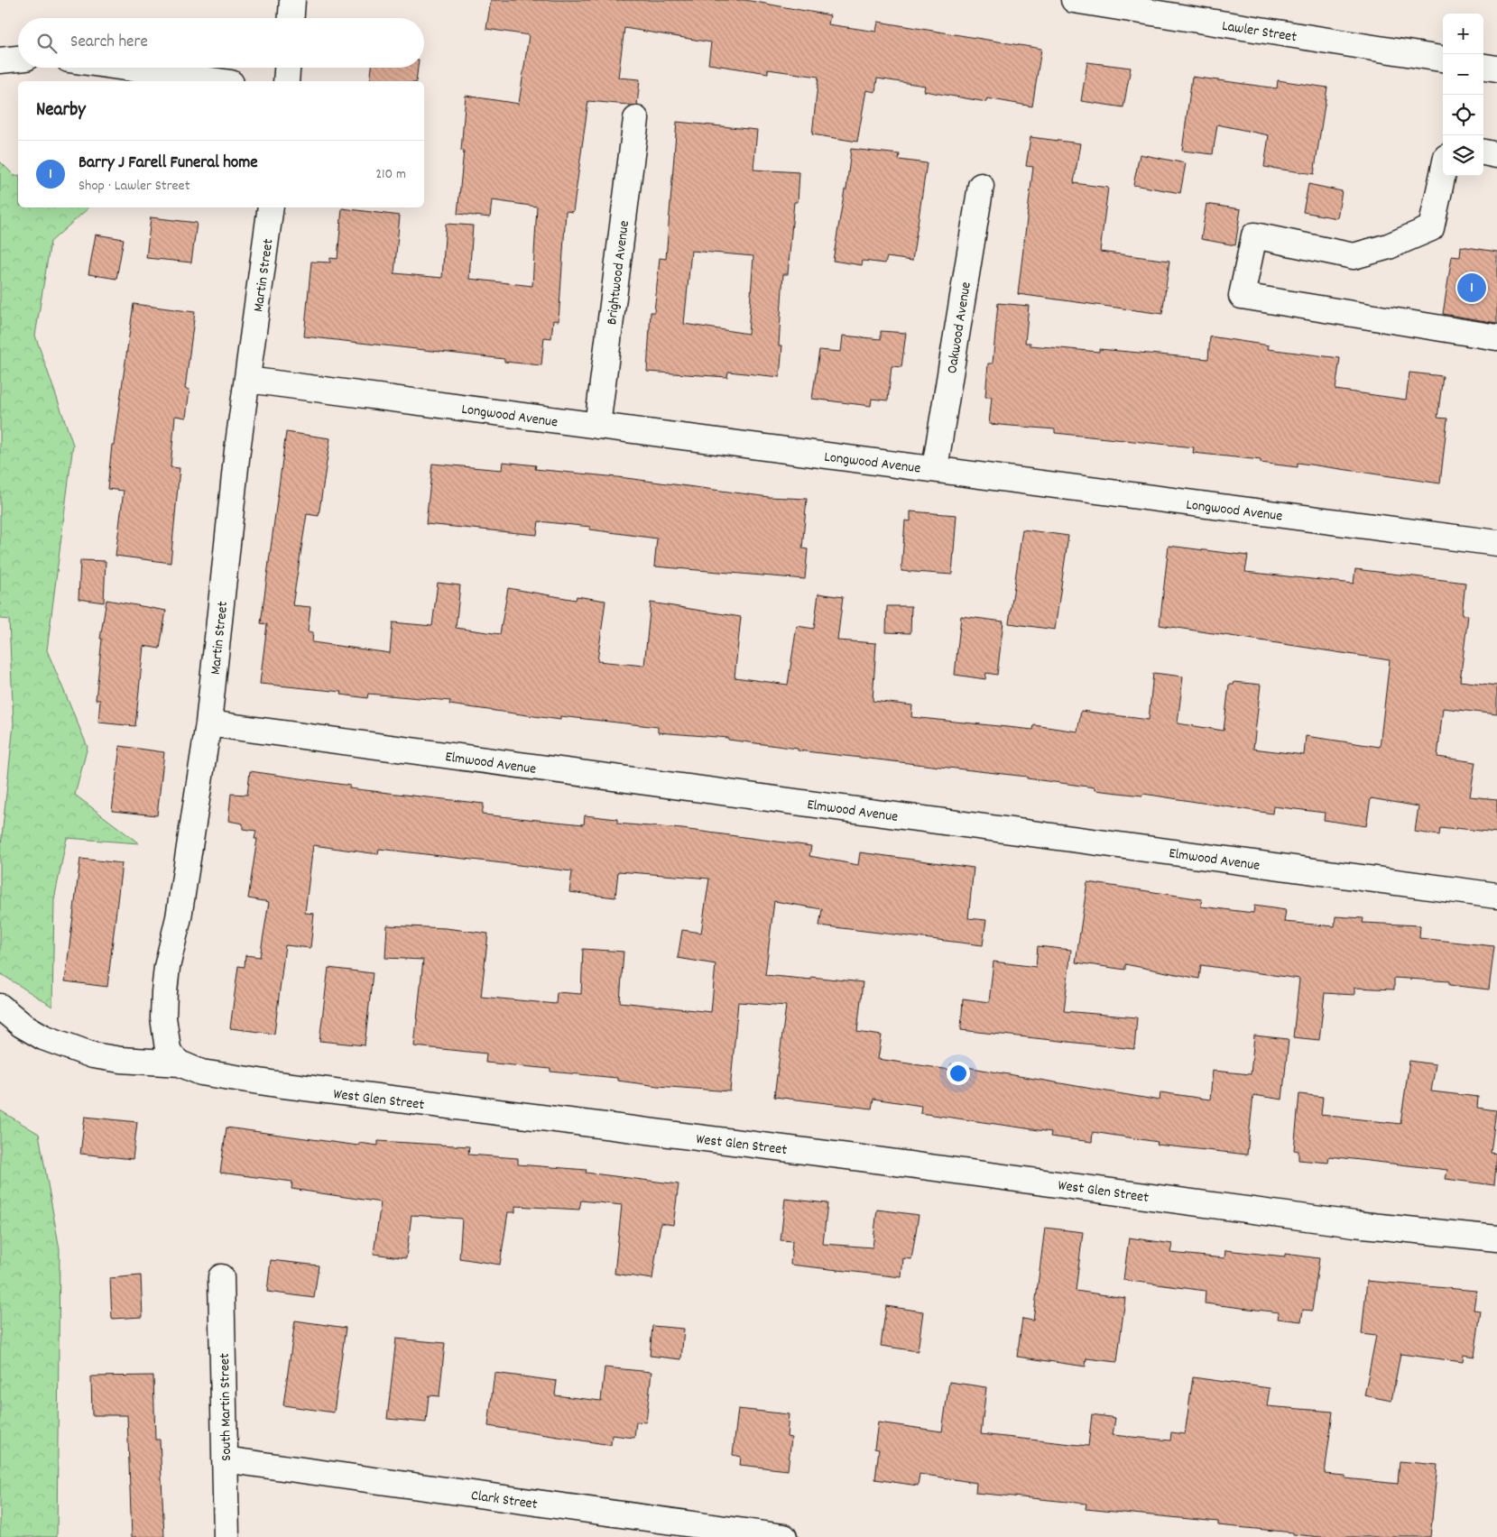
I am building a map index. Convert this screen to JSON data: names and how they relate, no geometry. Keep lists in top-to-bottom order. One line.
{"streets":{"street":["Lawler Street","Brightwood Avenue","Martin Street","Oakwood Avenue","Longwood Avenue","Elmwood Avenue","West Glen Street","South Martin Street","Clark Street"]},"crossings":[["Brightwood Avenue","Longwood Avenue"],["Martin Street","Longwood Avenue"],["Martin Street","Elmwood Avenue"],["Martin Street","West Glen Street"],["Oakwood Avenue","Longwood Avenue"],["South Martin Street","Clark Street"]],"page":{"map_buttons":["+","−"],"search":"Search here","heading":"Nearby","list":[{"mark":"1","name":"Barry J Farell Funeral home","note":"Shop · Lawler Street","value":"210 m"}],"pins":"1"}}
